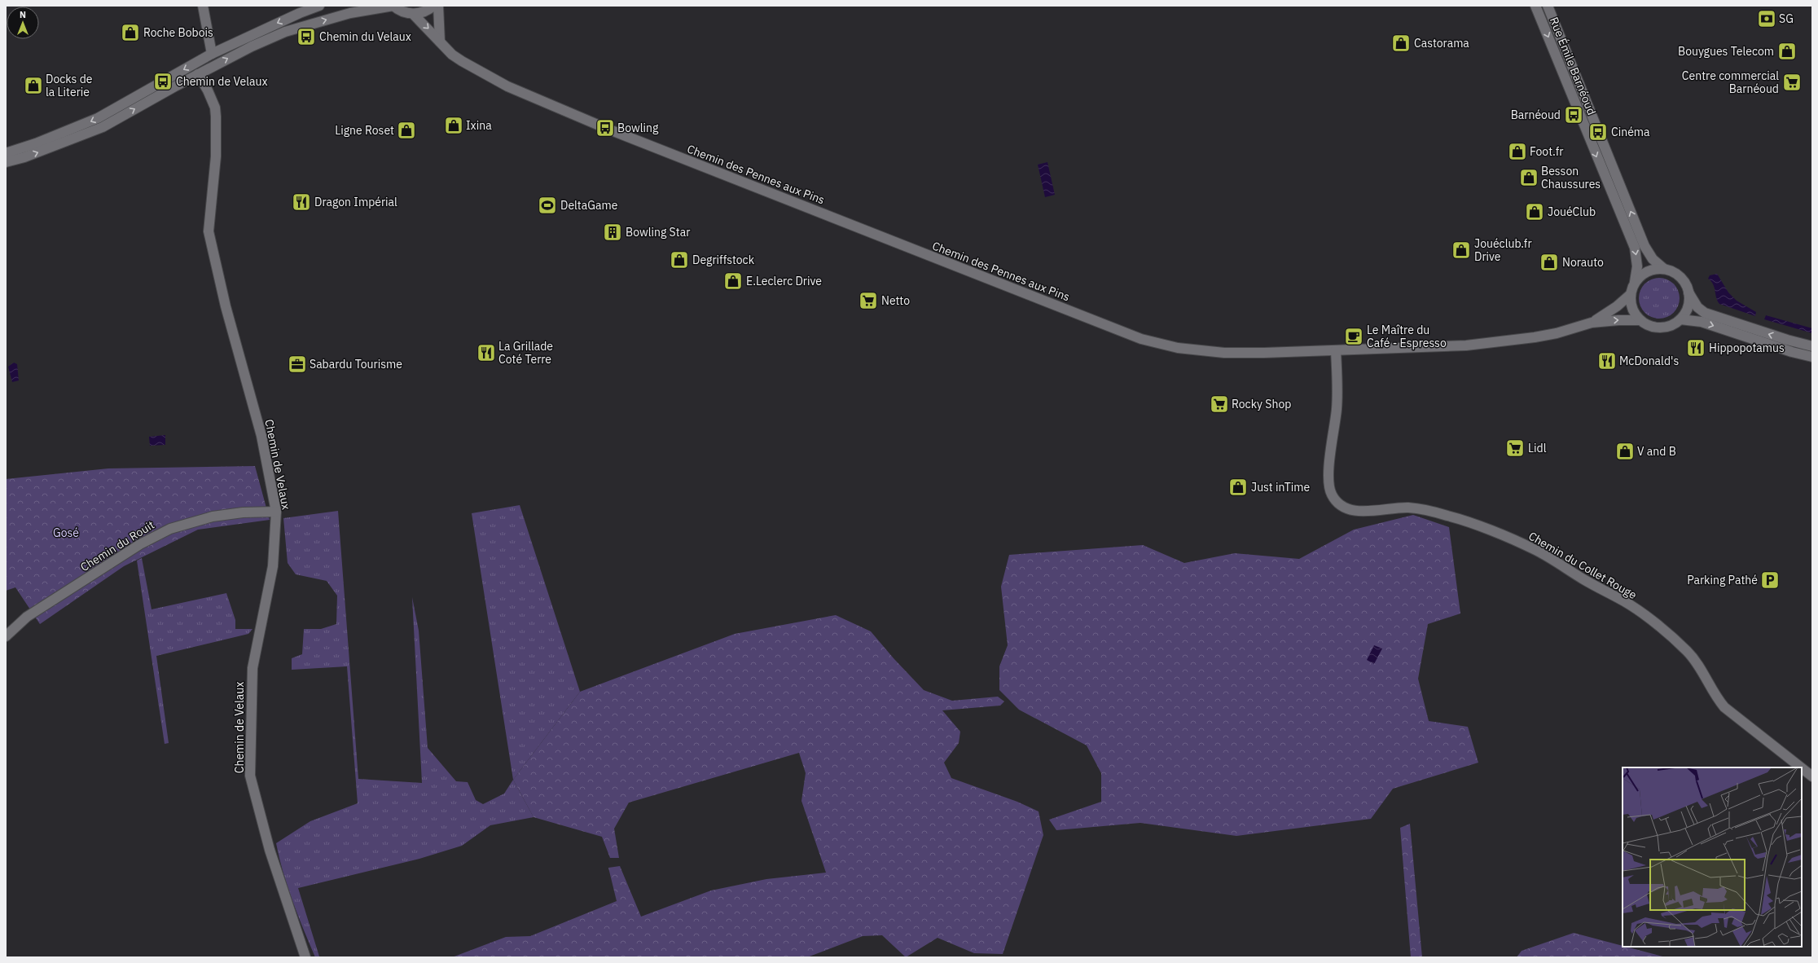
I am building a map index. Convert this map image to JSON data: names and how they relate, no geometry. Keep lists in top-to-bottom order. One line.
{"streets":{"street":["Rue Émile Barnéoud","Chemin des Pennes aux Pins","Chemin de Velaux","Chemin du Rouit","Chemin du Collet Rouge"]},"crossings":[["Rue Émile Barnéoud","Chemin des Pennes aux Pins"],["Chemin des Pennes aux Pins","Chemin du Collet Rouge"],["Chemin de Velaux","Chemin du Rouit"]],"parks":["Gosé"],"places":{"bank":["SG"],"shop":["Roche Bobois","Castorama","Bouygues Telecom","Docks de la Literie","Ixina","Ligne Roset","Foot.fr","Besson Chaussures","JouéClub","Jouéclub.fr Drive","Degriffstock","Norauto","E.Leclerc Drive","V and B","Just inTime"],"bus stop":["Chemin du Velaux","Chemin de Velaux","Barnéoud","Bowling","Cinéma"],"supermarket":["Centre commercial Barnéoud","Netto","Rocky Shop","Lidl"],"restaurant":["Dragon Impérial","Hippopotamus","La Grillade Coté Terre","McDonald's"],"sports":["DeltaGame"],"building":["Bowling Star"],"cafe":["Le Maître du Café - Espresso"],"office":["Sabardu Tourisme"],"parking":["Parking Pathé"]},"north":"top"}
